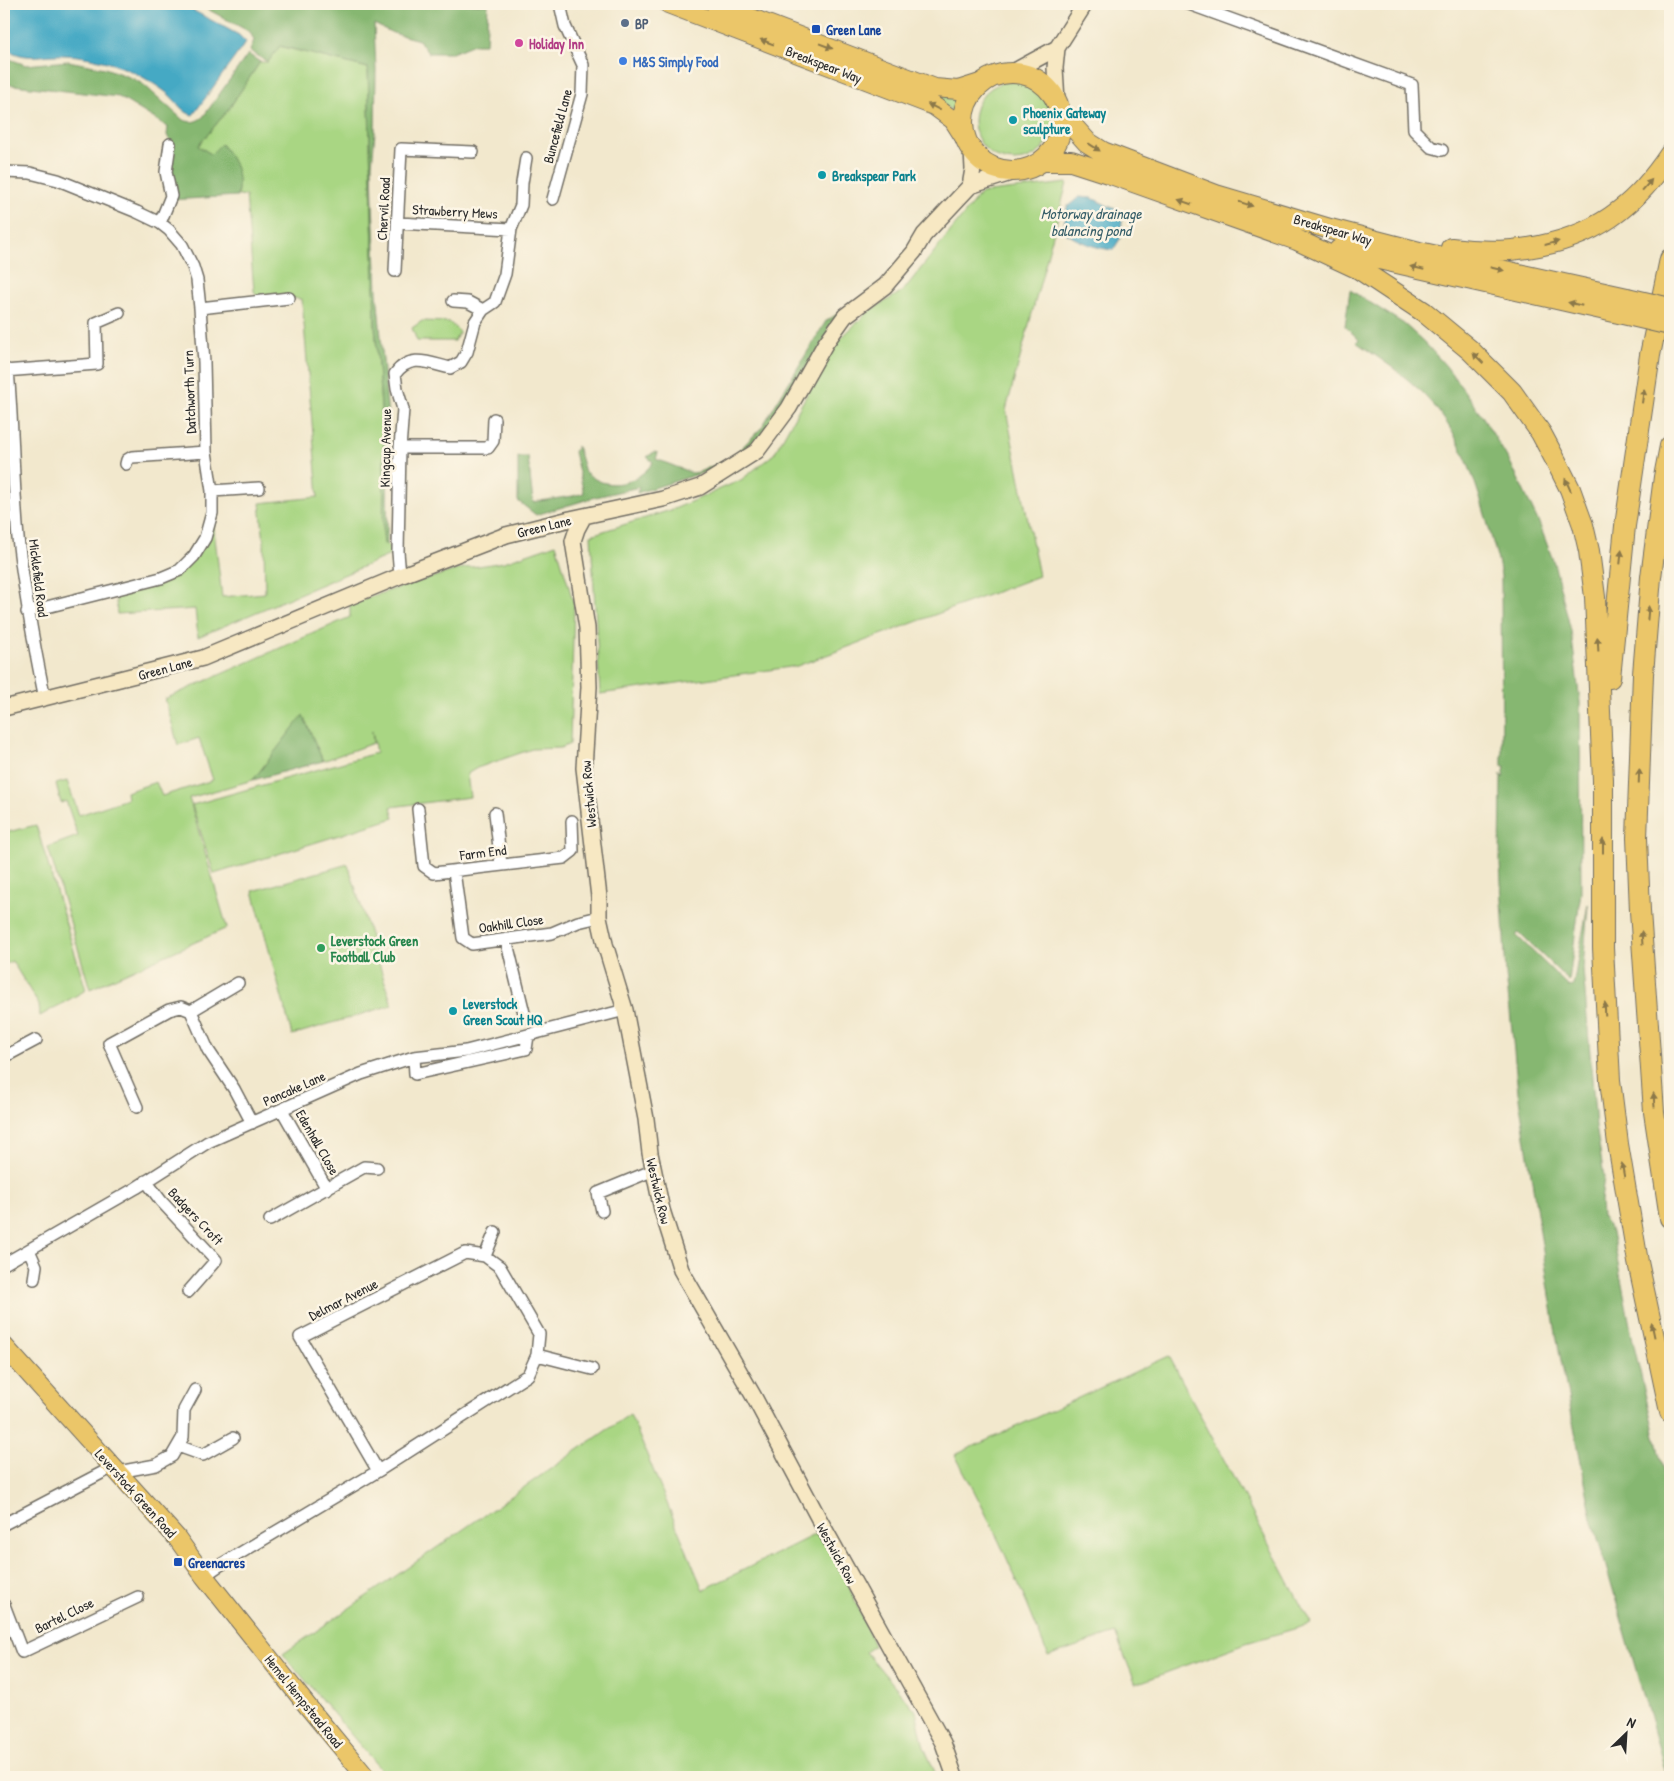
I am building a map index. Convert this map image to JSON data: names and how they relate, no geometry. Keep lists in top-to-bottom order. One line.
{"streets":{"highway":["Breakspear Way"],"main road":["Leverstock Green Road","Hemel Hempstead Road"],"street":["Buncefield Lane","Chervil Road","Strawberry Mews","Datchworth Turn","Kingcup Avenue","Green Lane","Micklefield Road","Westwick Row","Farm End","Oakhill Close","Pancake Lane","Edenhall Close","Badgers Croft","Delmar Avenue","Bartel Close"]},"crossings":[["Breakspear Way","Green Lane"],["Chervil Road","Strawberry Mews"],["Strawberry Mews","Kingcup Avenue"],["Datchworth Turn","Micklefield Road"],["Kingcup Avenue","Green Lane"],["Green Lane","Micklefield Road"],["Westwick Row","Oakhill Close"],["Farm End","Oakhill Close"],["Pancake Lane","Edenhall Close"],["Pancake Lane","Badgers Croft"],["Leverstock Green Road","Hemel Hempstead Road"]],"water":["Motorway drainage balancing pond"],"places":{"other":["BP","Holiday Inn","M&S Simply Food","Phoenix Gateway sculpture","Breakspear Park","Leverstock Green Football Club","Leverstock Green Scout HQ"],"transit":["Green Lane","Greenacres"]},"north":"top right"}
